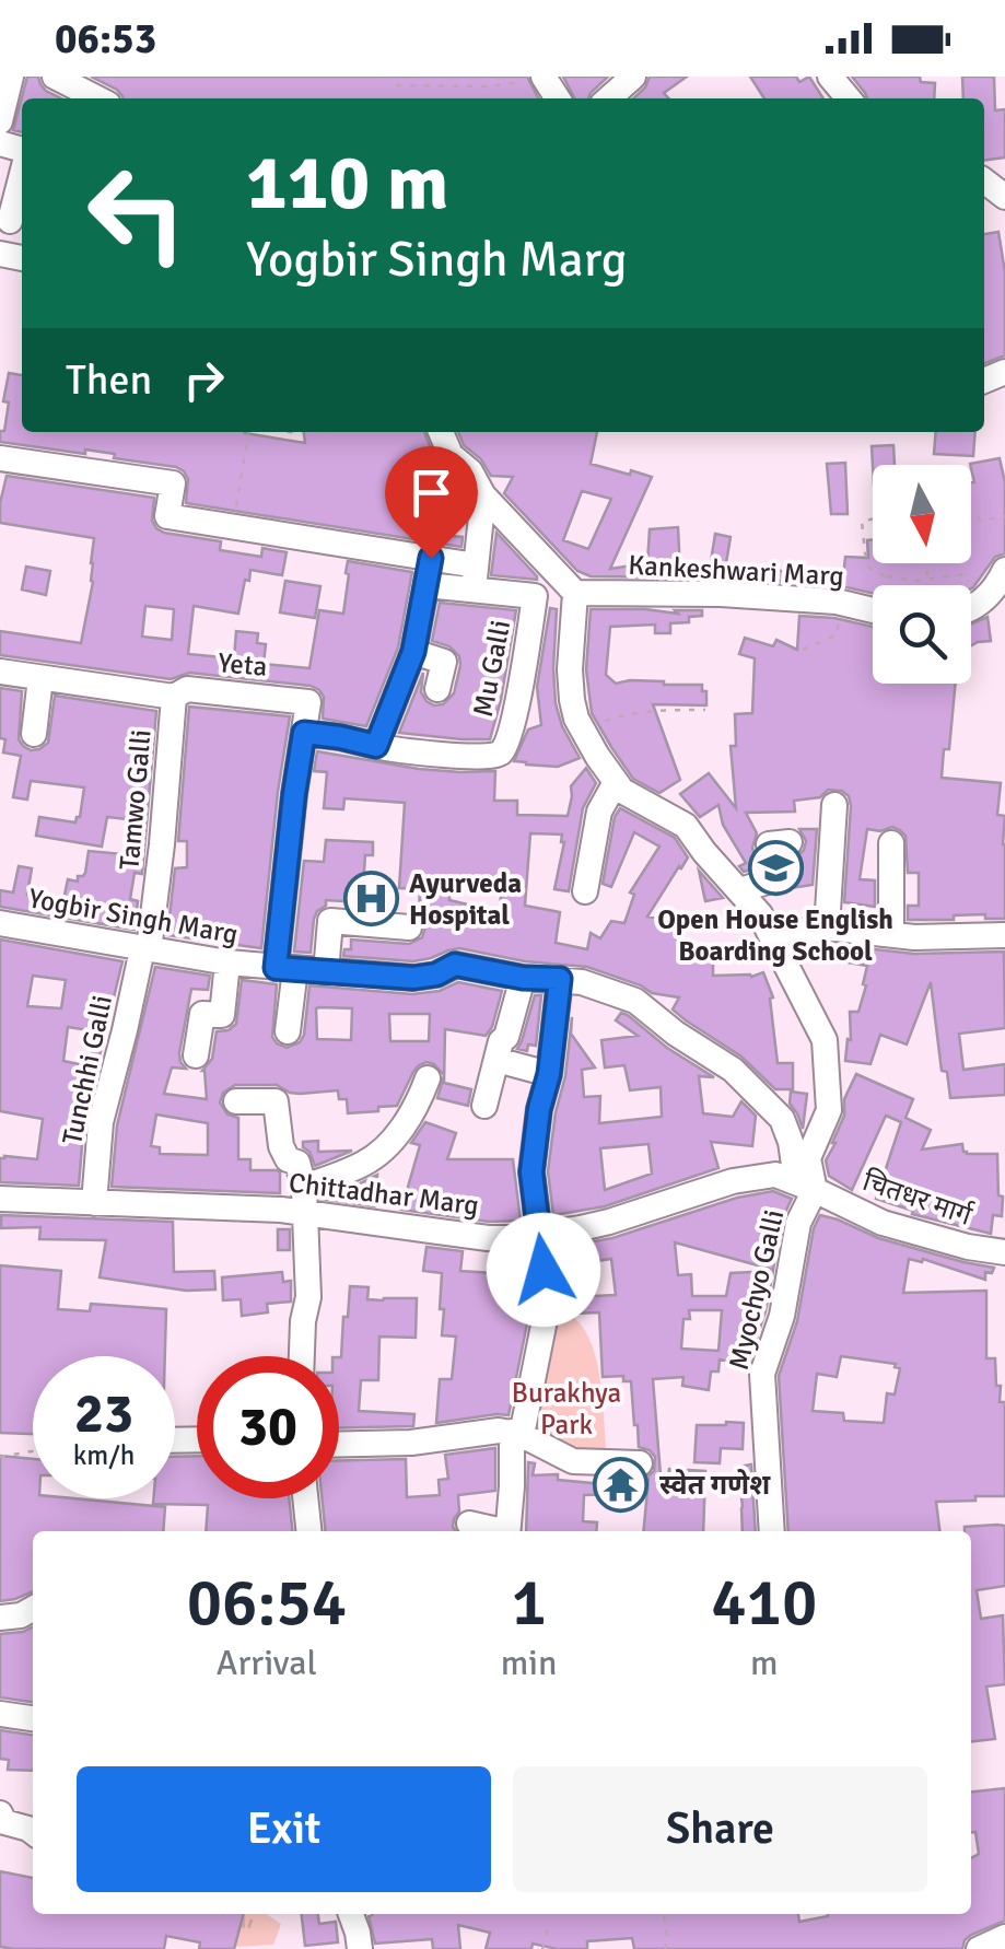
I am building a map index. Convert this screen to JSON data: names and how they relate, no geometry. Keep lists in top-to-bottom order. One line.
{"streets":{"street":["Kankeshwari Marg","Yeta","Mu Galli","Tamwo Galli","Yogbir Singh Marg","Tunchhi Galli","Chittadhar Marg","चितधर मार्ग","Myochyo Galli"]},"crossings":[["Yeta","Mu Galli"],["Yeta","Tamwo Galli"],["Tamwo Galli","Yogbir Singh Marg"],["Tamwo Galli","Tunchhi Galli"],["Yogbir Singh Marg","Tunchhi Galli"],["Yogbir Singh Marg","Chittadhar Marg"],["Yogbir Singh Marg","चितधर मार्ग"],["Yogbir Singh Marg","Myochyo Galli"],["Tunchhi Galli","Chittadhar Marg"],["Chittadhar Marg","चितधर मार्ग"],["Chittadhar Marg","Myochyo Galli"],["चितधर मार्ग","Myochyo Galli"]],"parks":["Burakhya Park"],"places":{"school or university":["Open House English Boarding School"],"hospital":["Ayurveda Hospital"],"temple":["स्वेत गणेश"]},"north":"bottom","page":{"status":"06:53","turn":["110 m","Yogbir Singh Marg"],"then":"Then","speed":"23 km/h","limit":"30","eta":["06:54","Arrival","1","min","410","m"],"buttons":["Exit","Share"]}}
